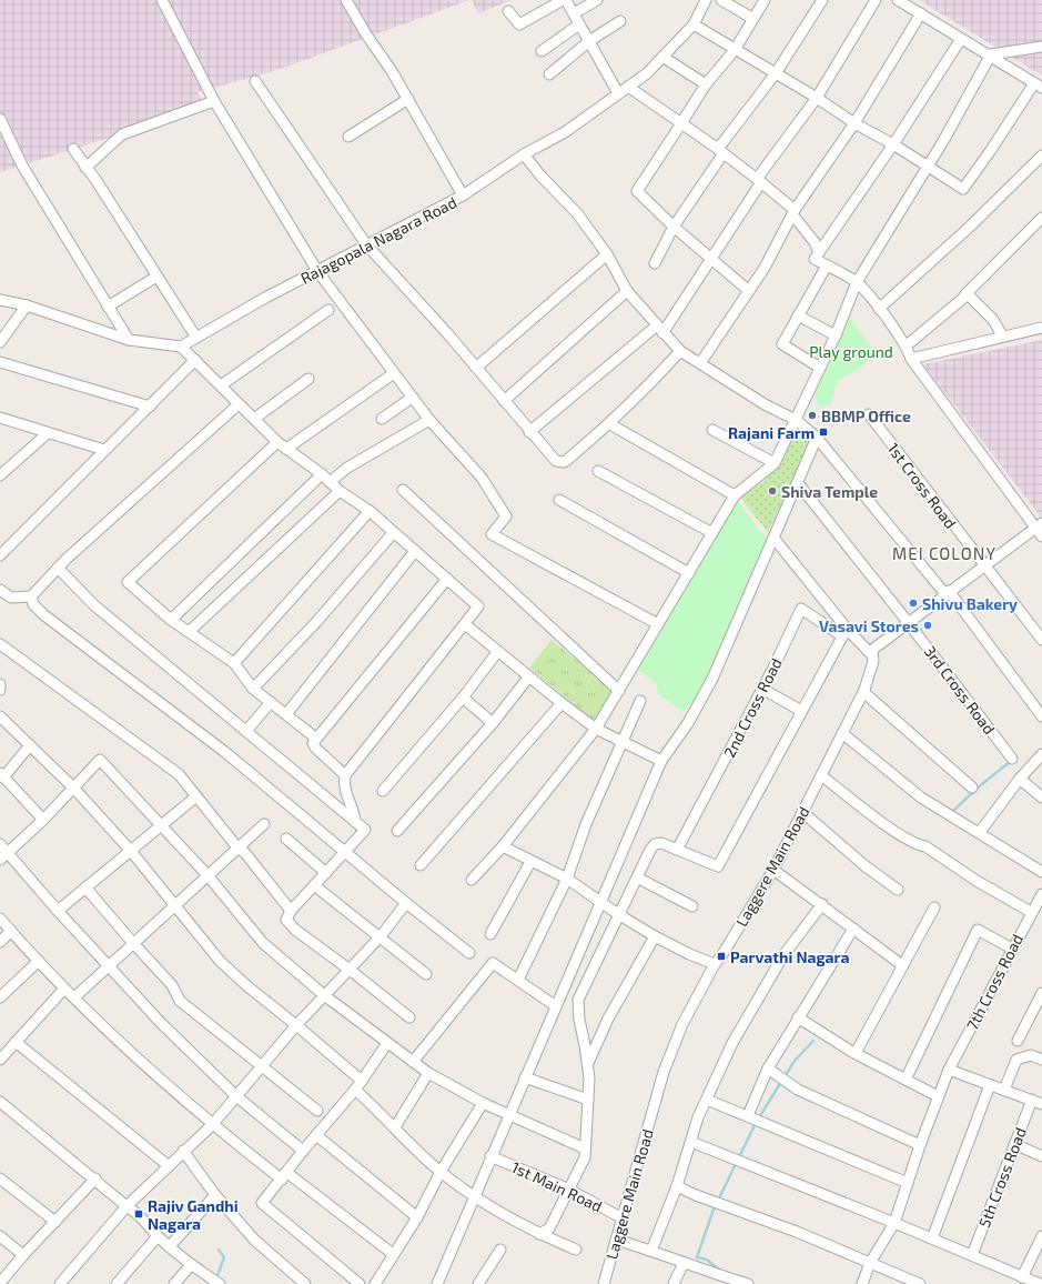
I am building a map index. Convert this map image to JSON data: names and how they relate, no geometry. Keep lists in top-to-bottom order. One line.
{"streets":{"street":["Rajagopala Nagara Road","1st Cross Road","3rd Cross Road","2nd Cross Road","Laggere Main Road","7th Cross Road","5th Cross Road","1st Main Road"]},"crossings":[["1st Cross Road","Laggere Main Road"],["3rd Cross Road","Laggere Main Road"],["Laggere Main Road","1st Main Road"]],"districts":["MEI COLONY"],"parks":["Play ground"],"places":{"other":["BBMP Office","Shiva Temple","Shivu Bakery","Vasavi Stores"],"transit":["Rajani Farm","Parvathi Nagara","Rajiv Gandhi Nagara"]}}
